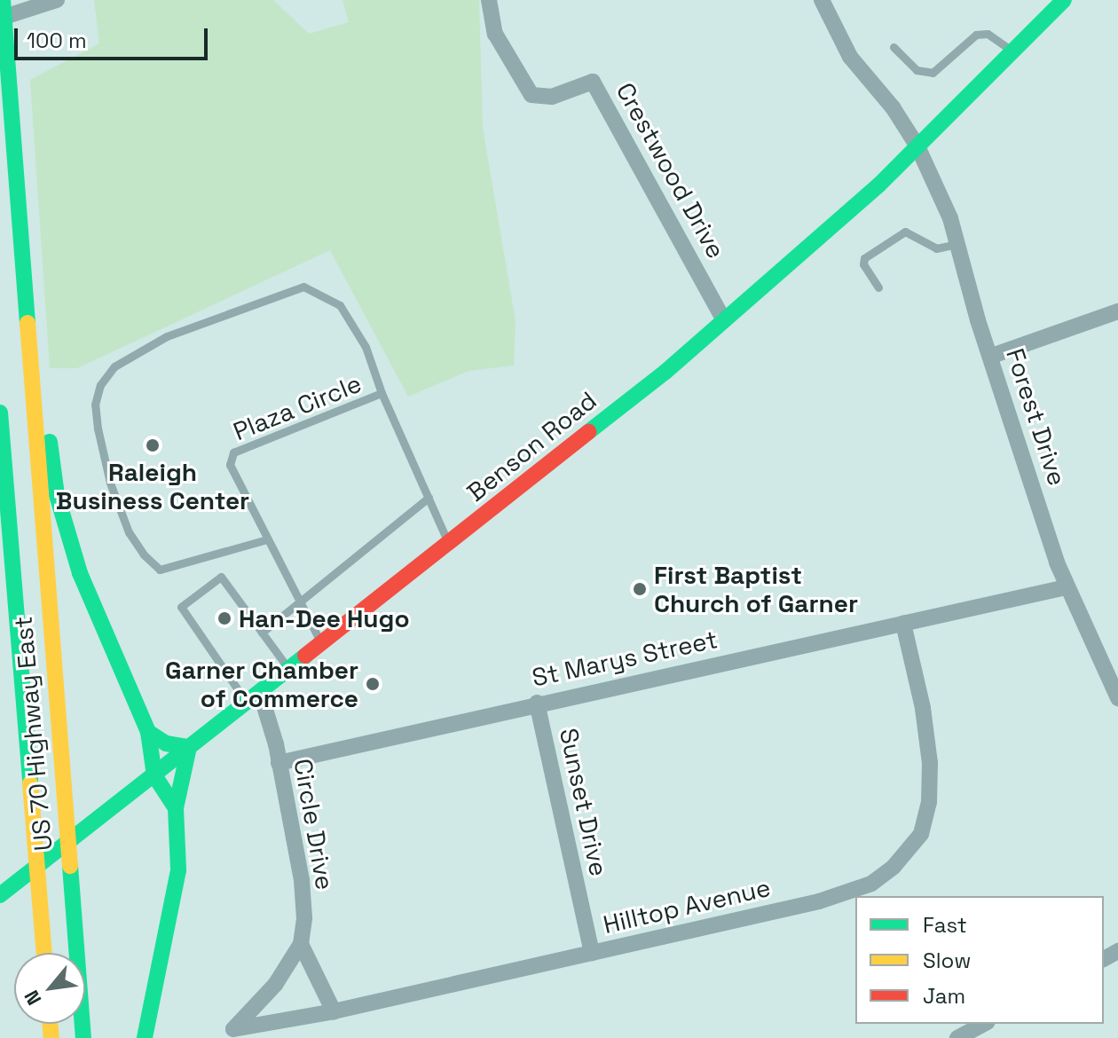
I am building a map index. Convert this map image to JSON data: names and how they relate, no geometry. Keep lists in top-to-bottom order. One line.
{"streets":{"main road":["Benson Road","US 70 Highway East"],"street":["Crestwood Drive","Forest Drive","St Marys Street","Sunset Drive","Circle Drive","Hilltop Avenue"],"lane":["Plaza Circle"]},"crossings":[["Crestwood Drive","Benson Road"],["Plaza Circle","Benson Road"],["Forest Drive","Benson Road"],["Forest Drive","St Marys Street"],["Benson Road","Circle Drive"],["St Marys Street","Sunset Drive"],["St Marys Street","Circle Drive"],["St Marys Street","Hilltop Avenue"],["Sunset Drive","Hilltop Avenue"]],"places":["Raleigh Business Center","First Baptist Church of Garner","Han-Dee Hugo","Garner Chamber of Commerce"],"legend":["Fast","Slow","Jam"],"scale_bar":"100 m","north":"bottom left"}
